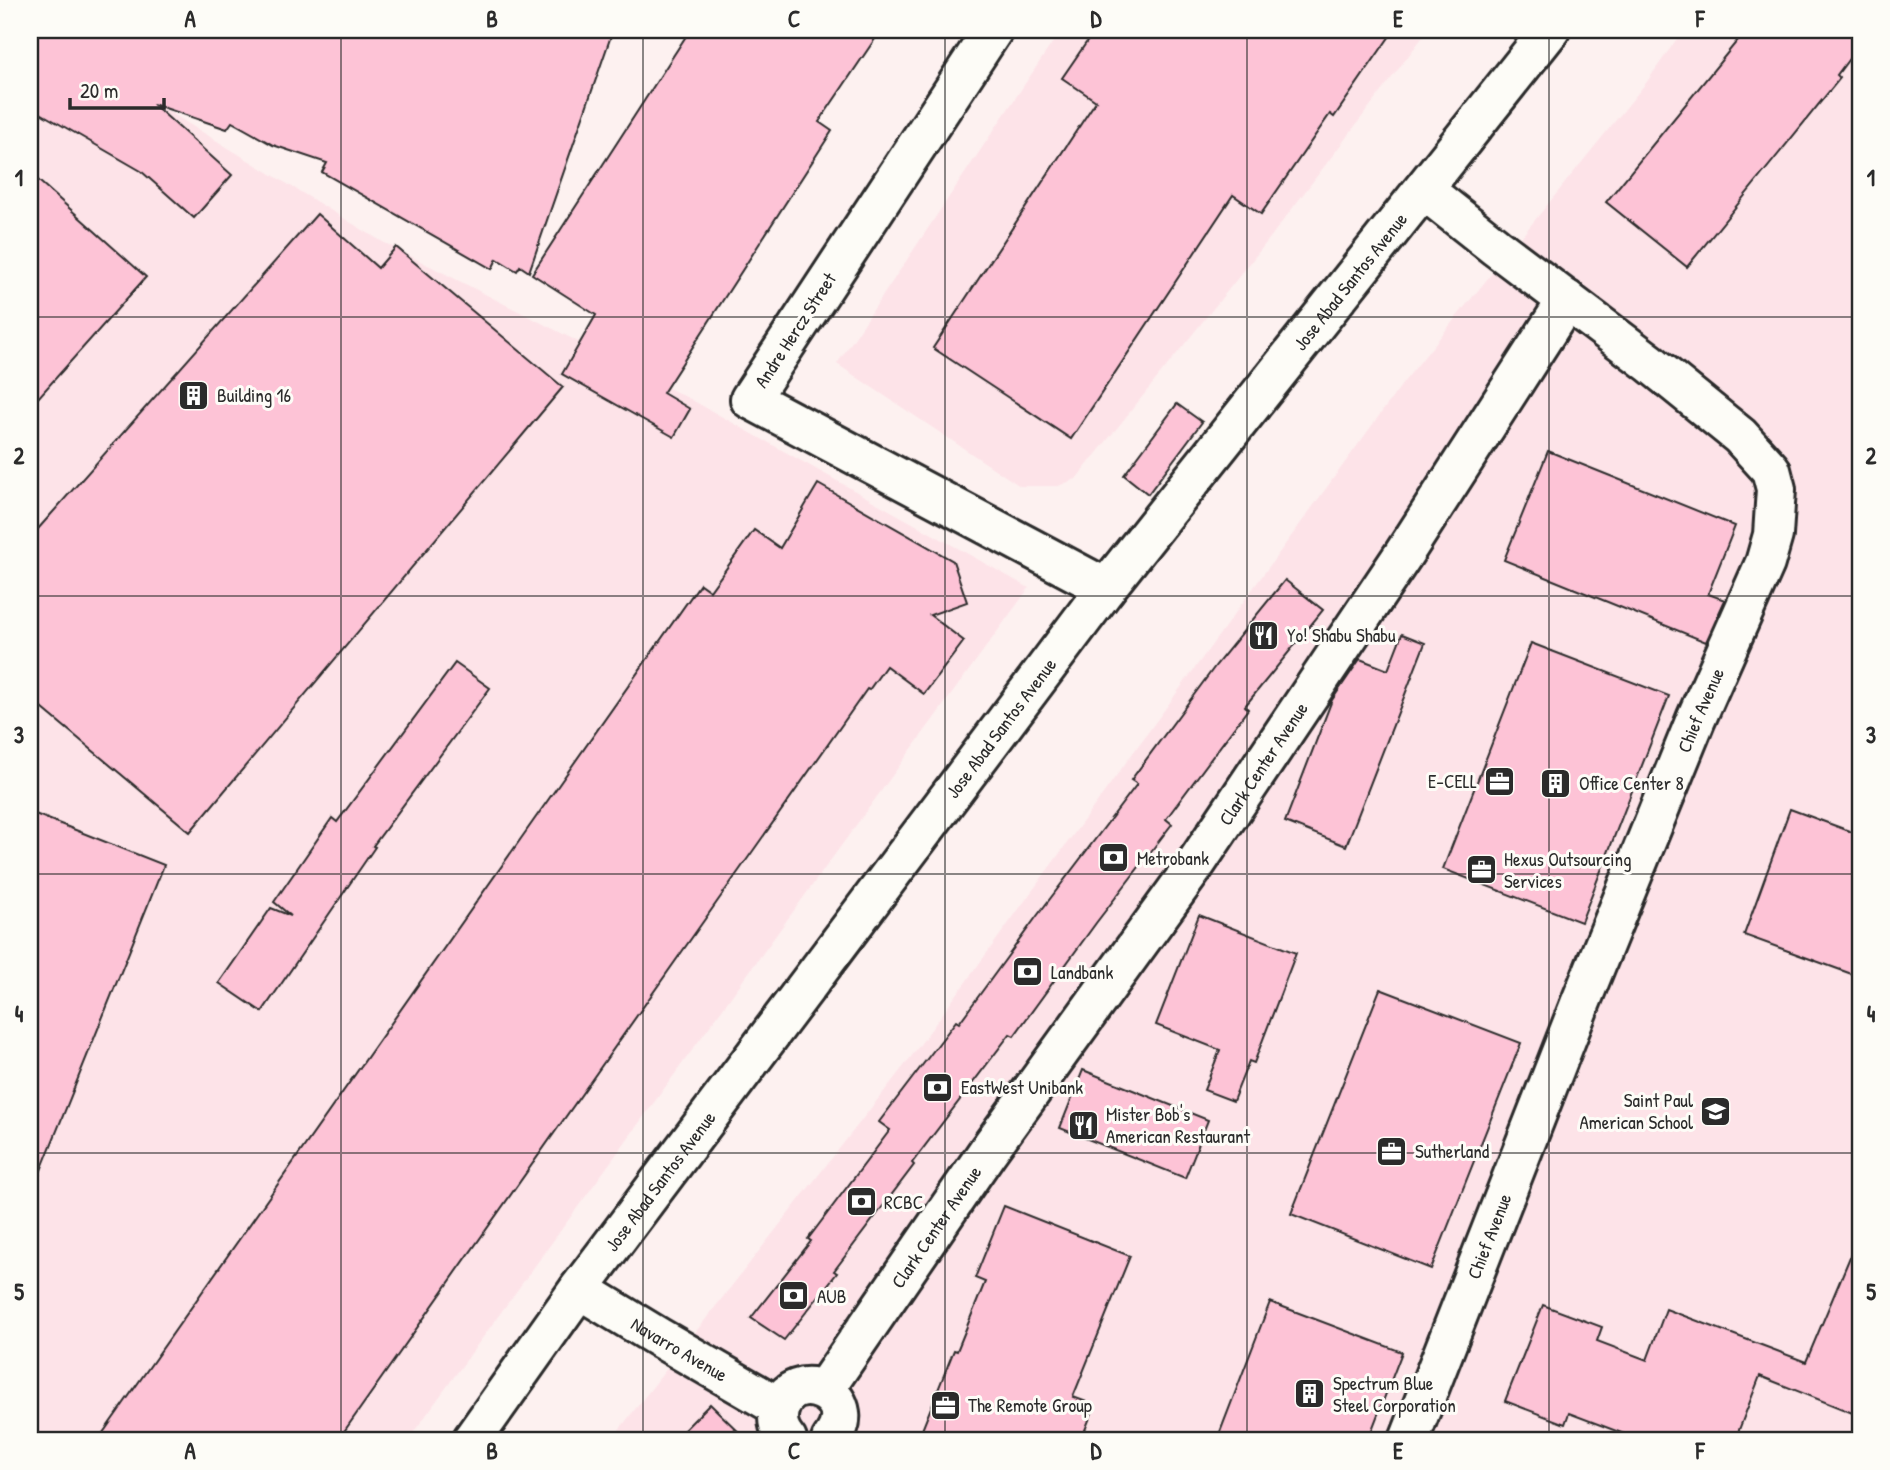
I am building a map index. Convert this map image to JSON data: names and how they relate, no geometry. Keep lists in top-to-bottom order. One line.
{"streets":{"street":["Jose Abad Santos Avenue","Andre Hercz Street","Chief Avenue","Clark Center Avenue","Navarro Avenue"]},"crossings":[["Jose Abad Santos Avenue","Andre Hercz Street"],["Jose Abad Santos Avenue","Chief Avenue"],["Jose Abad Santos Avenue","Navarro Avenue"],["Chief Avenue","Clark Center Avenue"]],"places":{"building":["Building 16","Office Center 8","Spectrum Blue Steel Corporation"],"restaurant":["Yo! Shabu Shabu","Mister Bob's American Restaurant"],"office":["E-CELL","Hexus Outsourcing Services","Sutherland","The Remote Group"],"bank":["Metrobank","Landbank","EastWest Unibank","RCBC","AUB"],"school or university":["Saint Paul American School"]},"scale_bar":"20 m","grid":{"columns":["A","B","C","D","E","F"],"rows":["1","2","3","4","5"]}}
